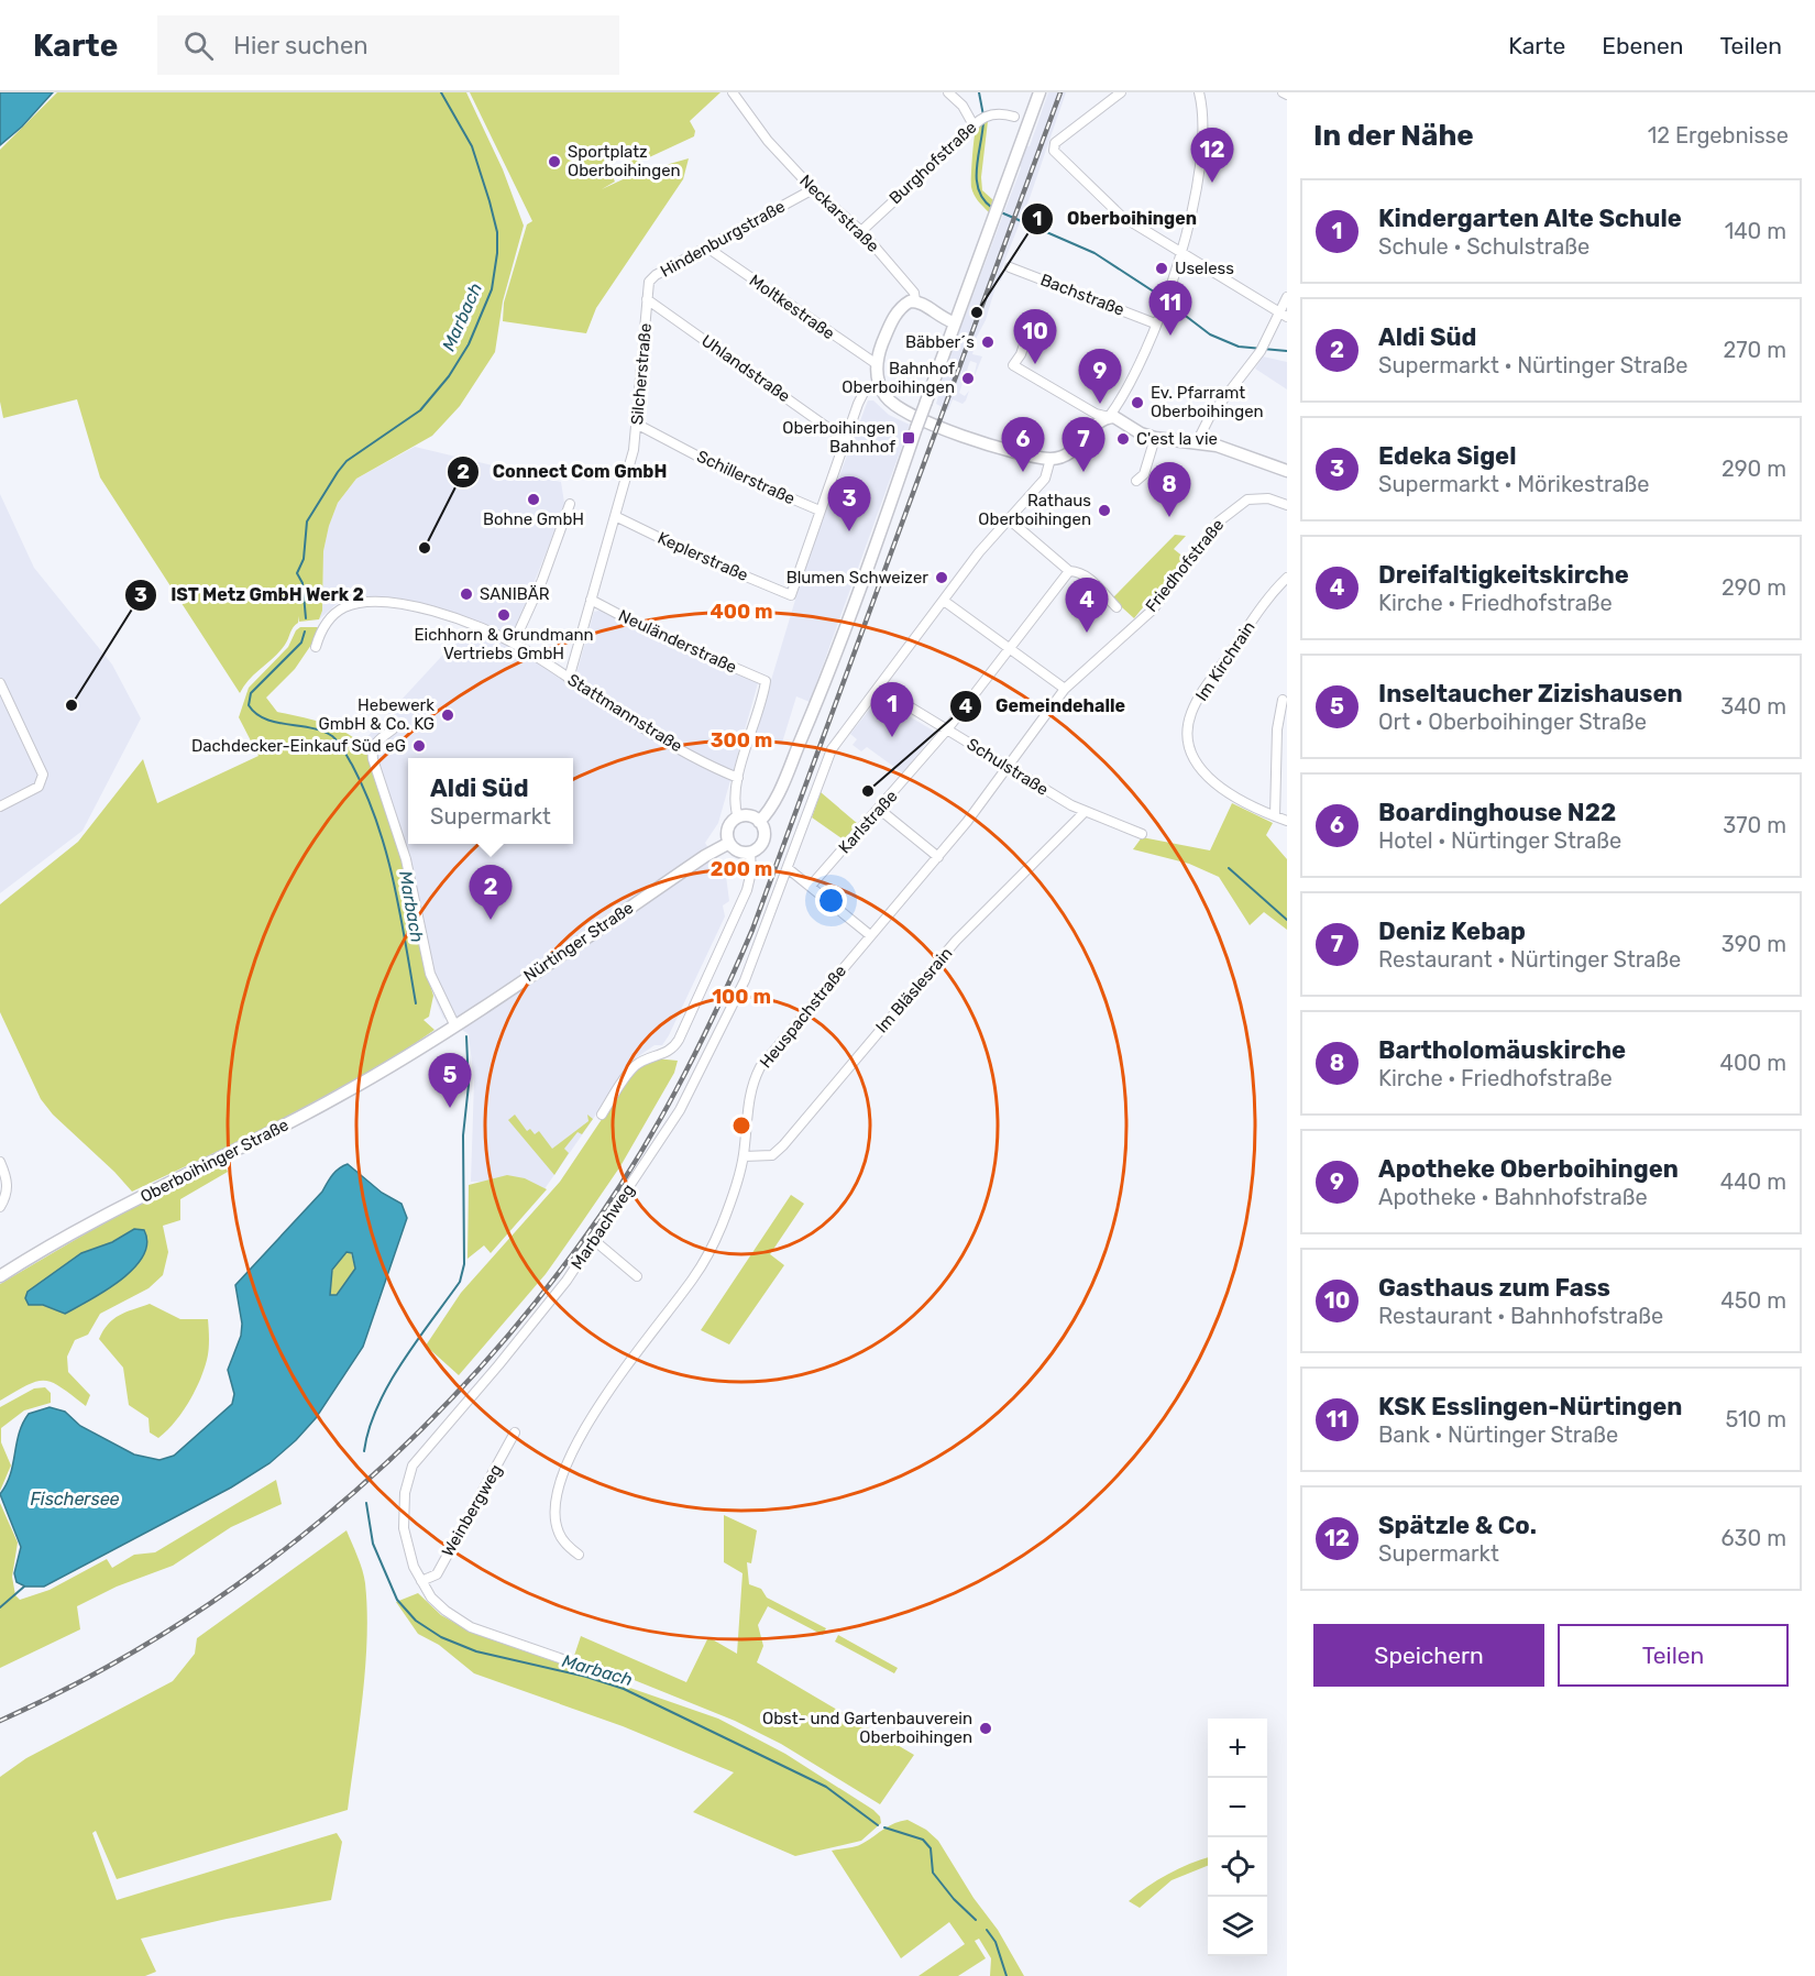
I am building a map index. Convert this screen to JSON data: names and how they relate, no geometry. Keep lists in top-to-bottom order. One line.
{"streets":{"main road":["Neckarstraße","Nürtinger Straße","Oberboihinger Straße"],"street":["Burghofstraße","Hindenburgstraße","Bachstraße","Moltkestraße","Uhlandstraße","Silcherstraße","Schillerstraße","Keplerstraße","Friedhofstraße","Neuländerstraße","Im Kirchrain","Stattmannstraße","Schulstraße","Karlstraße","Im Bläslesrain","Heuspachstraße","Marbachweg","Weinbergweg"]},"crossings":[["Burghofstraße","Neckarstraße"],["Neckarstraße","Hindenburgstraße"],["Hindenburgstraße","Moltkestraße"],["Hindenburgstraße","Uhlandstraße"],["Hindenburgstraße","Silcherstraße"],["Uhlandstraße","Silcherstraße"],["Silcherstraße","Schillerstraße"],["Silcherstraße","Keplerstraße"],["Silcherstraße","Neuländerstraße"],["Silcherstraße","Stattmannstraße"],["Schillerstraße","Keplerstraße"],["Friedhofstraße","Heuspachstraße"],["Neuländerstraße","Stattmannstraße"],["Schulstraße","Karlstraße"],["Schulstraße","Im Bläslesrain"],["Schulstraße","Heuspachstraße"],["Schulstraße","Marbachweg"],["Nürtinger Straße","Oberboihinger Straße"],["Im Bläslesrain","Heuspachstraße"],["Marbachweg","Weinbergweg"]],"water":["Marbach","Fischersee"],"places":{"other":["Sportplatz Oberboihingen","Useless","Oberboihingen","Bäbber´s","Bahnhof Oberboihingen","Ev. Pfarramt Oberboihingen","C'est la vie","Bohne GmbH","Rathaus Oberboihingen","Connect Com GmbH","Blumen Schweizer","SANIBÄR","Eichhorn & Grundmann Vertriebs GmbH","IST Metz GmbH Werk 2","Hebewerk GmbH & Co. KG","Dachdecker-Einkauf Süd eG","Gemeindehalle","Obst- und Gartenbauverein Oberboihingen"],"transit":["Oberboihingen Bahnhof"]},"page":{"header":"Karte","search":"Hier suchen","nav":["Karte","Ebenen","Teilen"],"heading":["In der Nähe","12 Ergebnisse"],"pins":["12","11","10","9","6","7","8","3","4","1","2","5"],"list":[{"mark":"1","name":"Kindergarten Alte Schule","note":"Schule · Schulstraße","value":"140 m"},{"mark":"2","name":"Aldi Süd","note":"Supermarkt · Nürtinger Straße","value":"270 m"},{"mark":"3","name":"Edeka Sigel","note":"Supermarkt · Mörikestraße","value":"290 m"},{"mark":"4","name":"Dreifaltigkeitskirche","note":"Kirche · Friedhofstraße","value":"290 m"},{"mark":"5","name":"Inseltaucher Zizishausen","note":"Ort · Oberboihinger Straße","value":"340 m"},{"mark":"6","name":"Boardinghouse N22","note":"Hotel · Nürtinger Straße","value":"370 m"},{"mark":"7","name":"Deniz Kebap","note":"Restaurant · Nürtinger Straße","value":"390 m"},{"mark":"8","name":"Bartholomäuskirche","note":"Kirche · Friedhofstraße","value":"400 m"},{"mark":"9","name":"Apotheke Oberboihingen","note":"Apotheke · Bahnhofstraße","value":"440 m"},{"mark":"10","name":"Gasthaus zum Fass","note":"Restaurant · Bahnhofstraße","value":"450 m"},{"mark":"11","name":"KSK Esslingen-Nürtingen","note":"Bank · Nürtinger Straße","value":"510 m"},{"mark":"12","name":"Spätzle & Co.","note":"Supermarkt","value":"630 m"}],"popup":["Aldi Süd","Supermarkt"],"buttons":["Speichern","Teilen"],"map_buttons":["+","−"]},"rings":["400 m","300 m","200 m","100 m"]}
